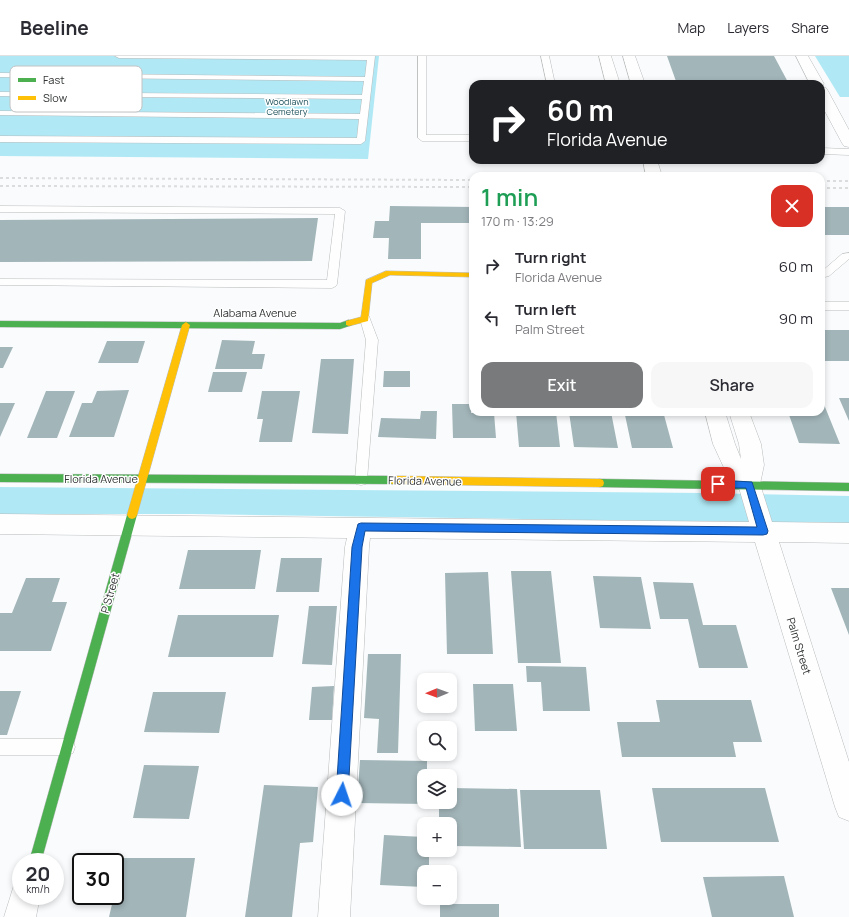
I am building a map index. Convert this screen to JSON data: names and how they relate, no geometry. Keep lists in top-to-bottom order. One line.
{"streets":{"street":["Alabama Avenue","Florida Avenue","P Street","Palm Street"]},"crossings":[["Alabama Avenue","P Street"],["Florida Avenue","P Street"],["Florida Avenue","Palm Street"]],"parks":["Woodlawn Cemetery"],"legend":["Fast","Slow"],"north":"left","page":{"header":"Beeline","nav":["Map","Layers","Share"],"turn":["60 m","Florida Avenue"],"heading":["1 min","170 m · 13:29"],"list":[{"name":"Turn right","note":"Florida Avenue","value":"60 m"},{"name":"Turn left","note":"Palm Street","value":"90 m"}],"buttons":["Exit","Share"],"map_buttons":["+","−"],"speed":"20 km/h","limit":"30"}}
